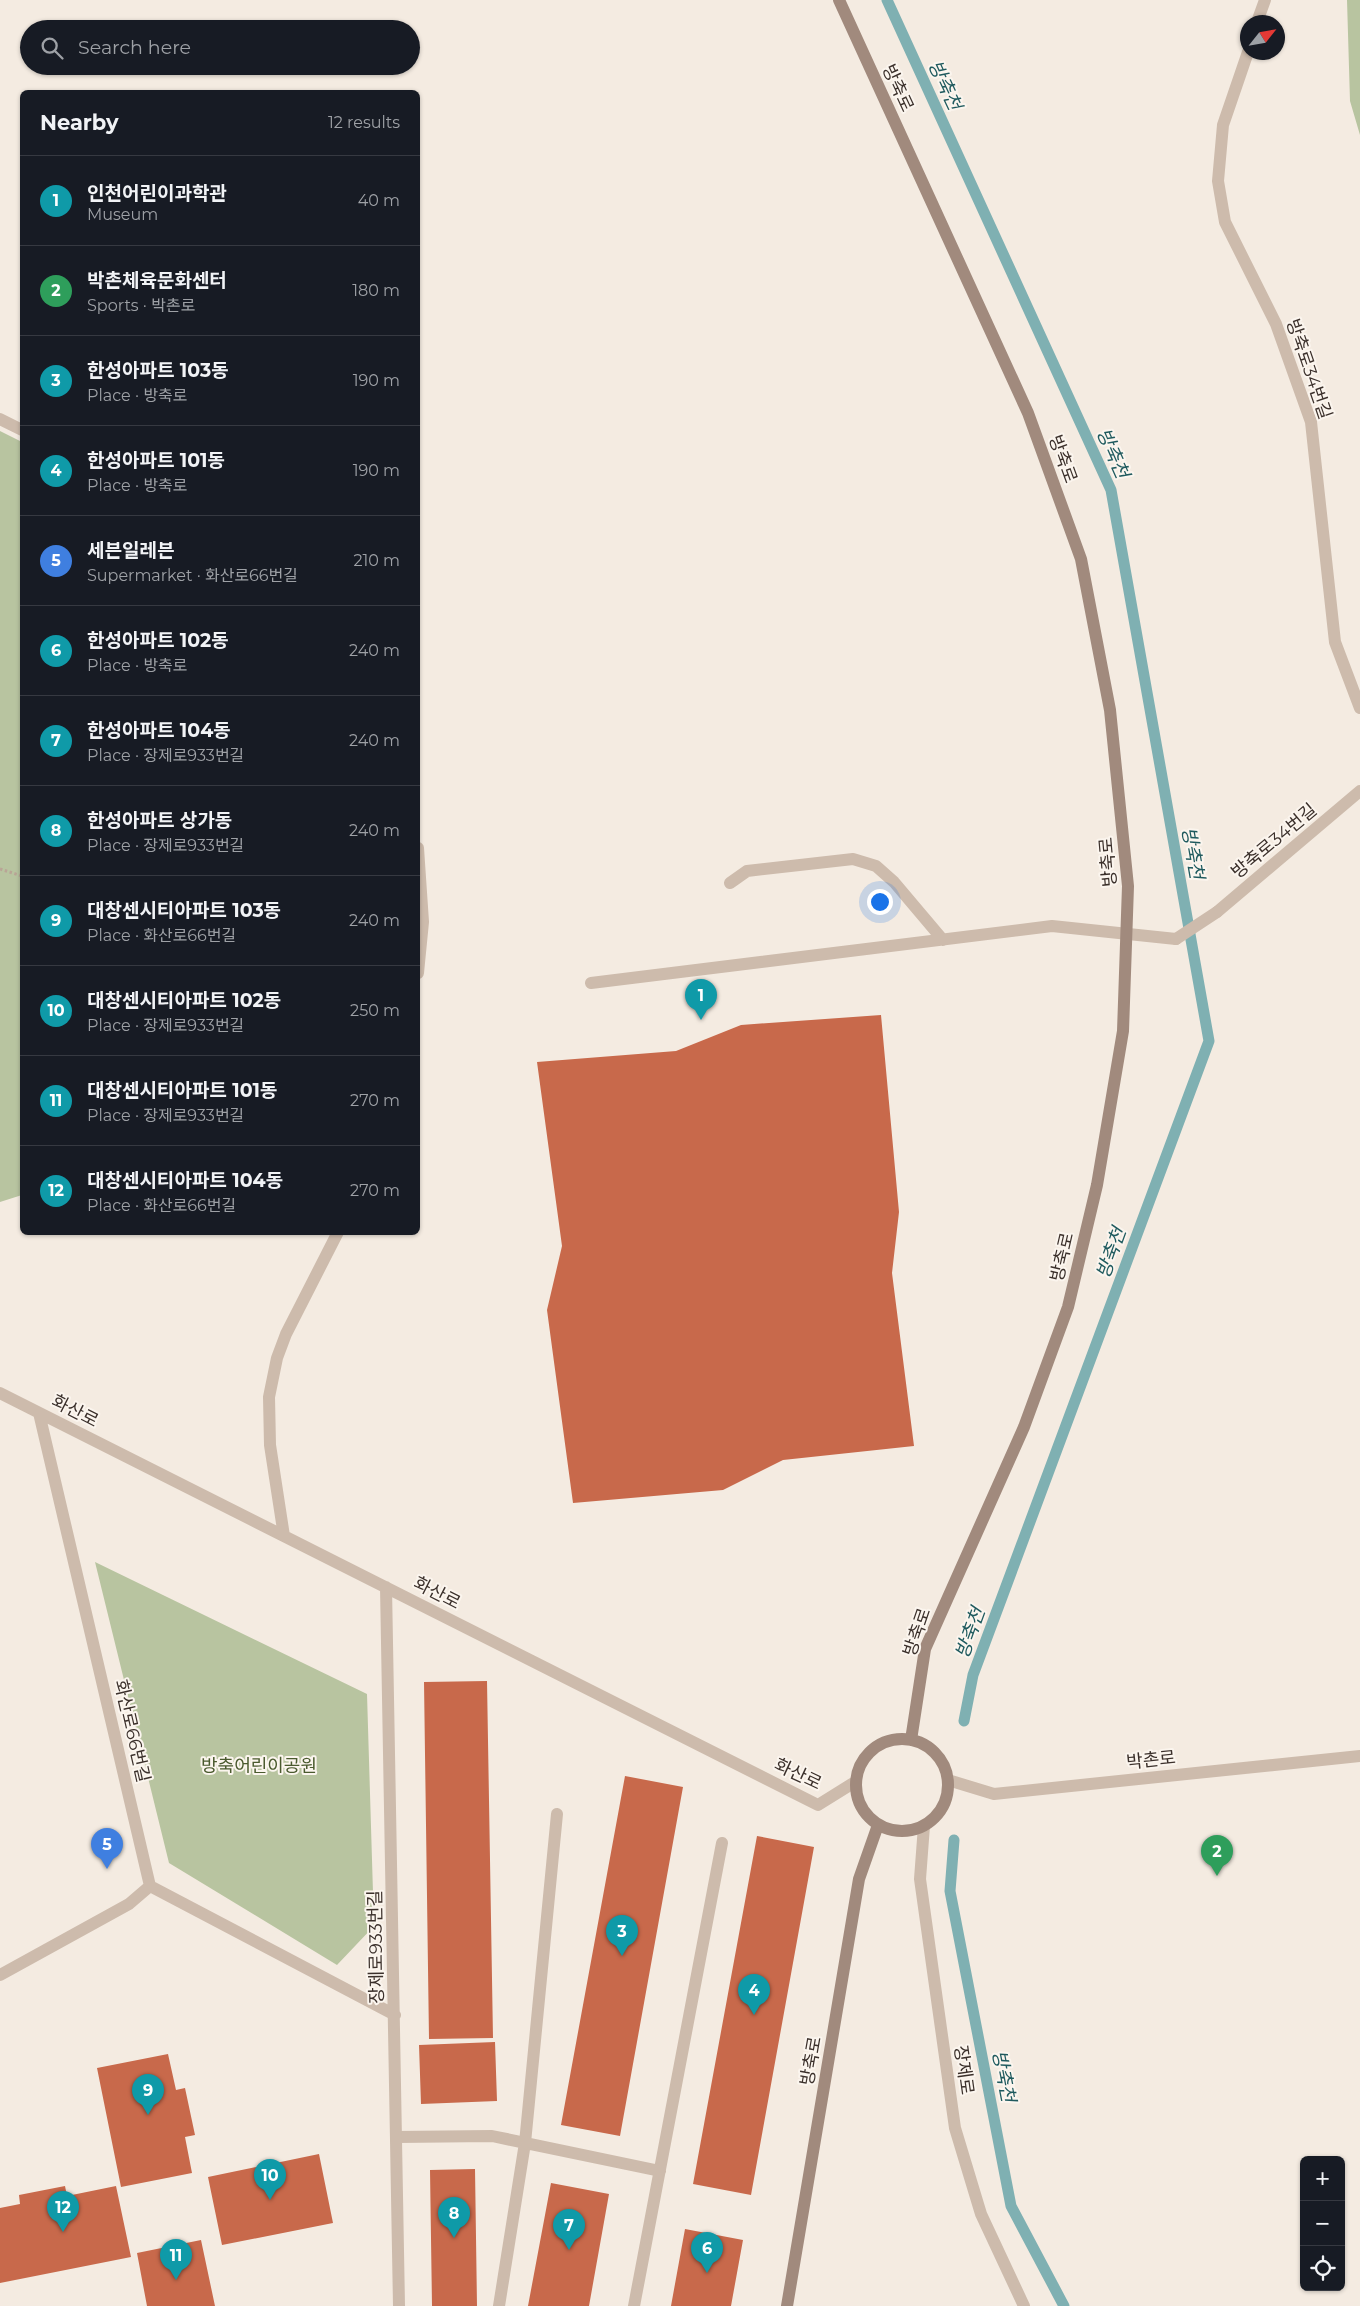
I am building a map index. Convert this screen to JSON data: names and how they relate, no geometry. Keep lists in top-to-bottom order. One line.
{"streets":{"street":["방축로","방축로34번길","화산로","화산로66번길","박촌로","장제로933번길","장제로"]},"crossings":[["방축로","방축로34번길"],["방축로","화산로"],["방축로","박촌로"],["방축로","장제로"],["화산로","화산로66번길"],["화산로","박촌로"],["화산로","장제로933번길"],["화산로","장제로"],["박촌로","장제로"]],"water":["방축천"],"parks":["방축어린이공원"],"north":"top right","page":{"search":"Search here","heading":["Nearby","12 results"],"list":[{"mark":"1","name":"인천어린이과학관","note":"Museum","value":"40 m"},{"mark":"2","name":"박촌체육문화센터","note":"Sports · 박촌로","value":"180 m"},{"mark":"3","name":"한성아파트 103동","note":"Place · 방축로","value":"190 m"},{"mark":"4","name":"한성아파트 101동","note":"Place · 방축로","value":"190 m"},{"mark":"5","name":"세븐일레븐","note":"Supermarket · 화산로66번길","value":"210 m"},{"mark":"6","name":"한성아파트 102동","note":"Place · 방축로","value":"240 m"},{"mark":"7","name":"한성아파트 104동","note":"Place · 장제로933번길","value":"240 m"},{"mark":"8","name":"한성아파트 상가동","note":"Place · 장제로933번길","value":"240 m"},{"mark":"9","name":"대창센시티아파트 103동","note":"Place · 화산로66번길","value":"240 m"},{"mark":"10","name":"대창센시티아파트 102동","note":"Place · 장제로933번길","value":"250 m"},{"mark":"11","name":"대창센시티아파트 101동","note":"Place · 장제로933번길","value":"270 m"},{"mark":"12","name":"대창센시티아파트 104동","note":"Place · 화산로66번길","value":"270 m"}],"pins":["1","5","2","3","4","9","10","12","8","7","6","11"],"map_buttons":["+","−"]}}
